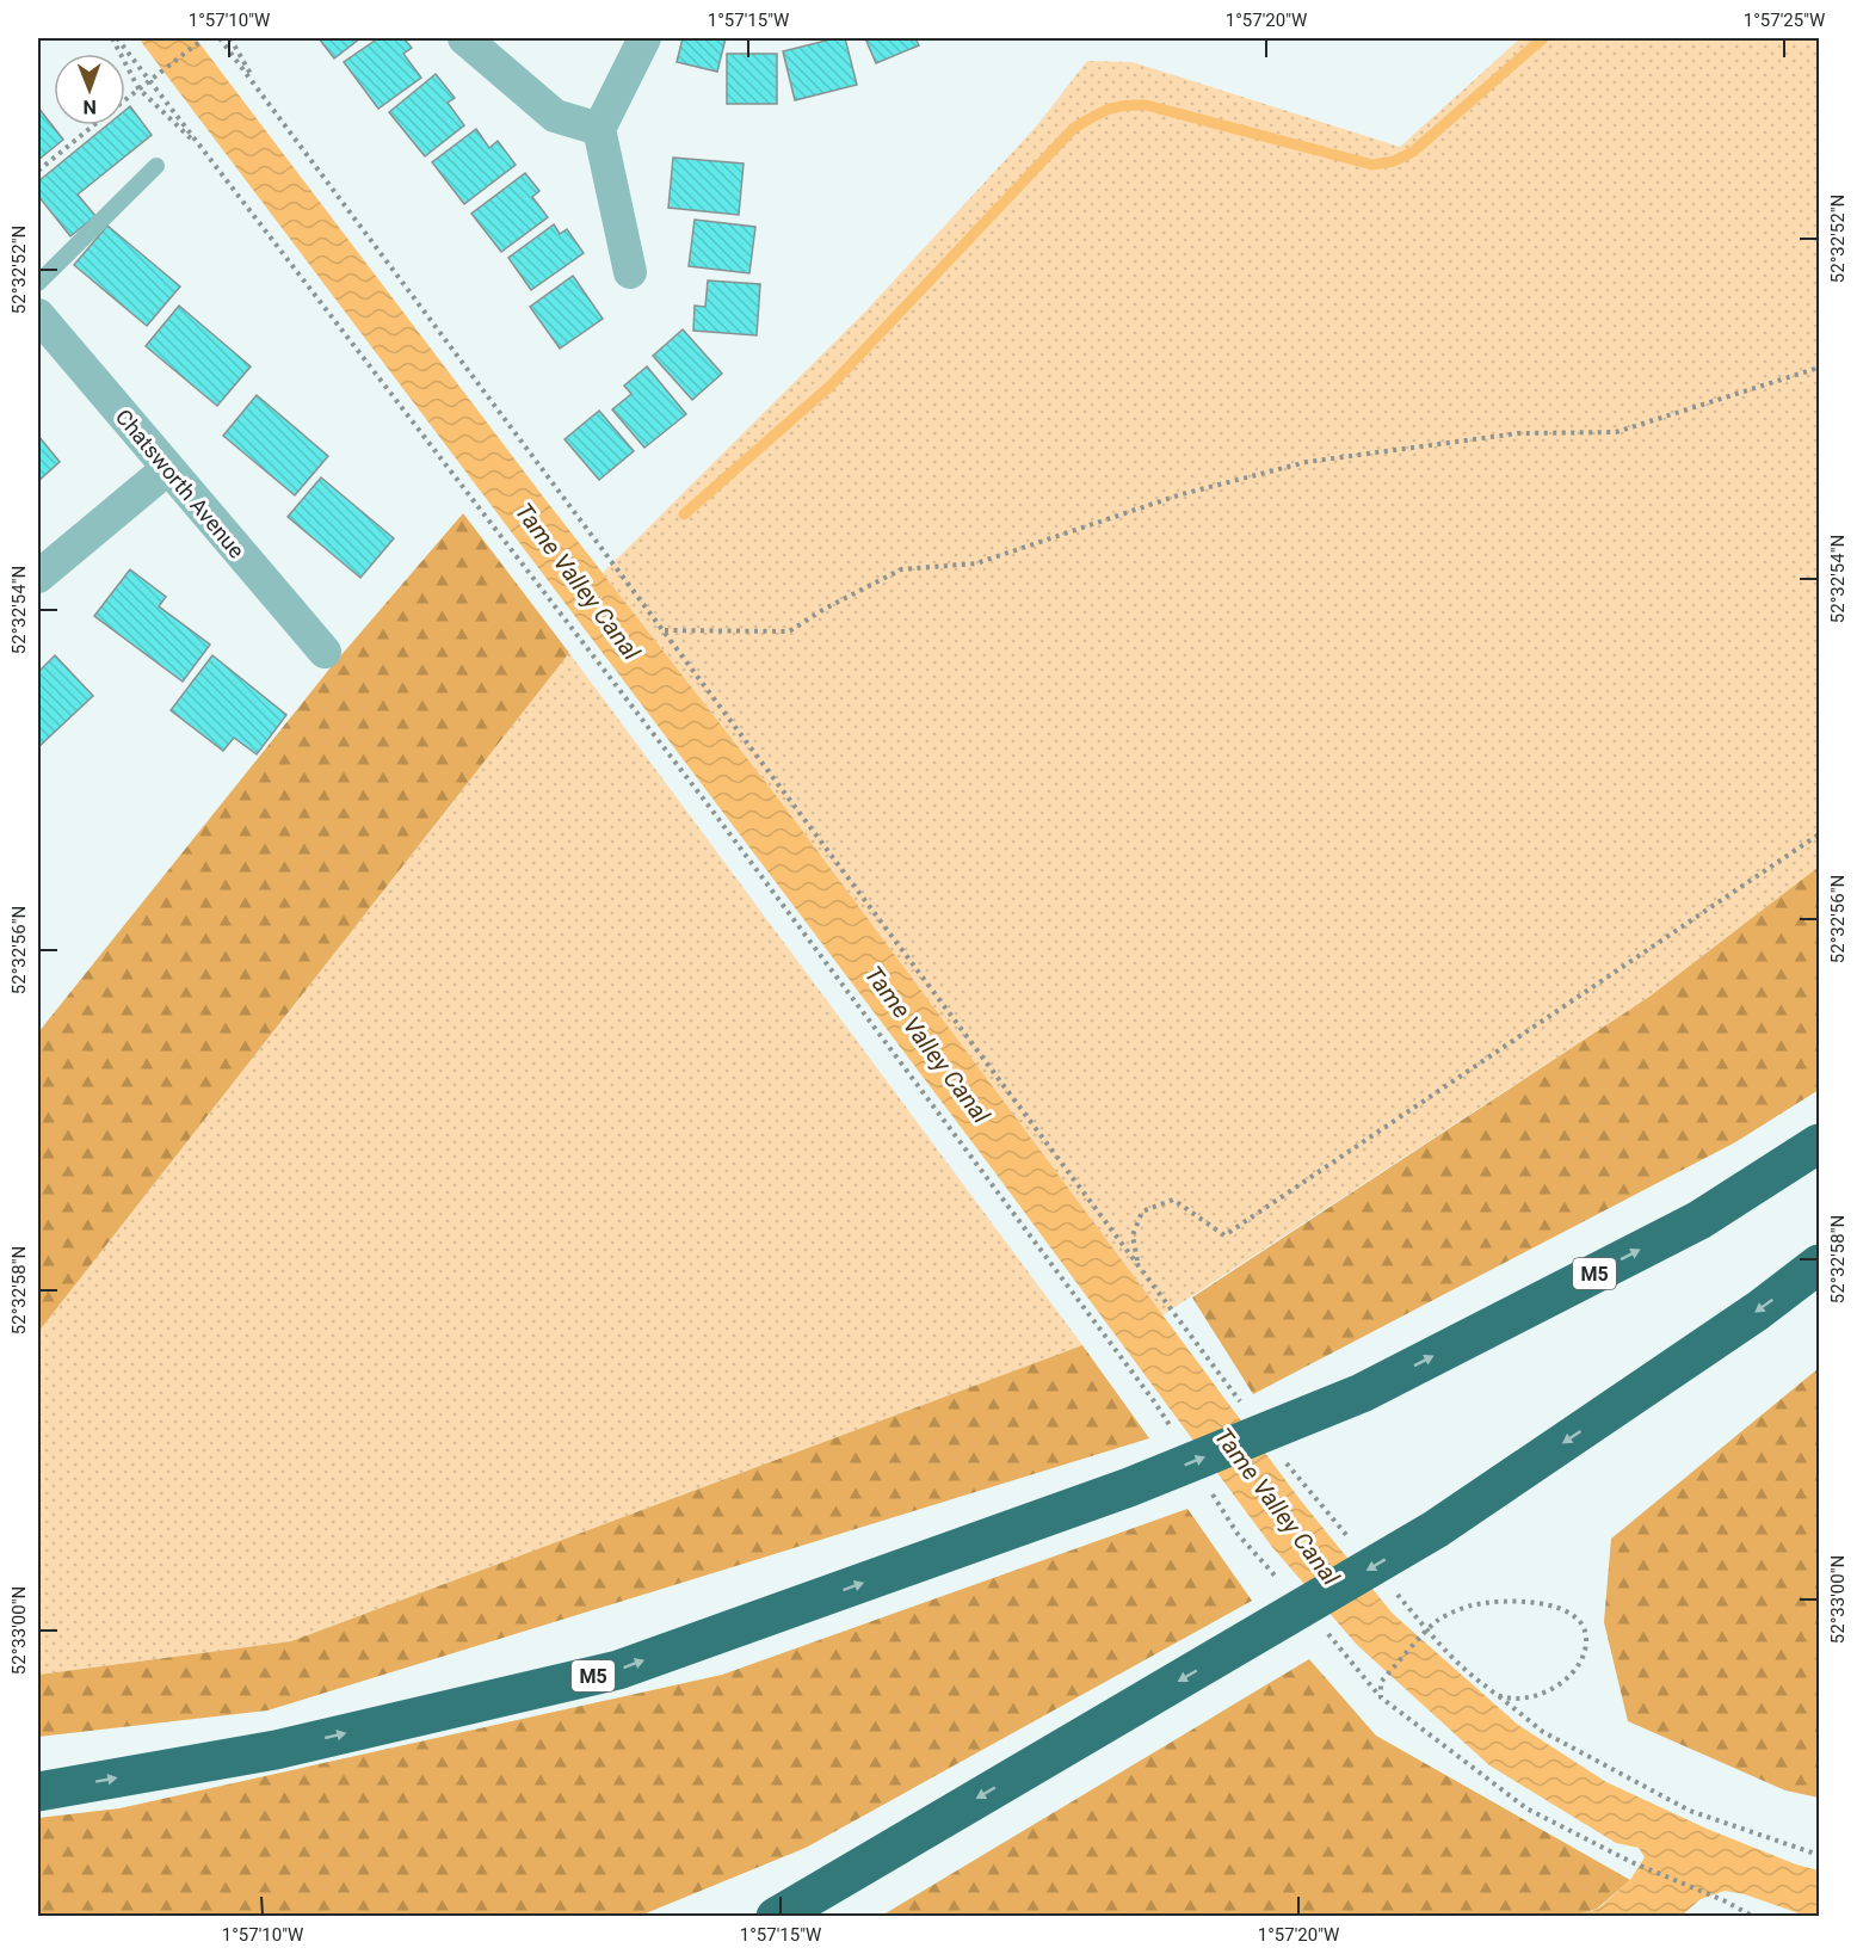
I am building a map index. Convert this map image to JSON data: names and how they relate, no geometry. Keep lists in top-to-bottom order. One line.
{"streets":{"highway":["M5"],"street":["Chatsworth Avenue"]},"water":["Tame Valley Canal"],"north":"bottom","coordinates":["1°57'10\"W","1°57'15\"W","1°57'20\"W","1°57'25\"W","52°32'52\"N","52°32'54\"N","52°32'56\"N","52°32'58\"N","52°33'00\"N"]}
